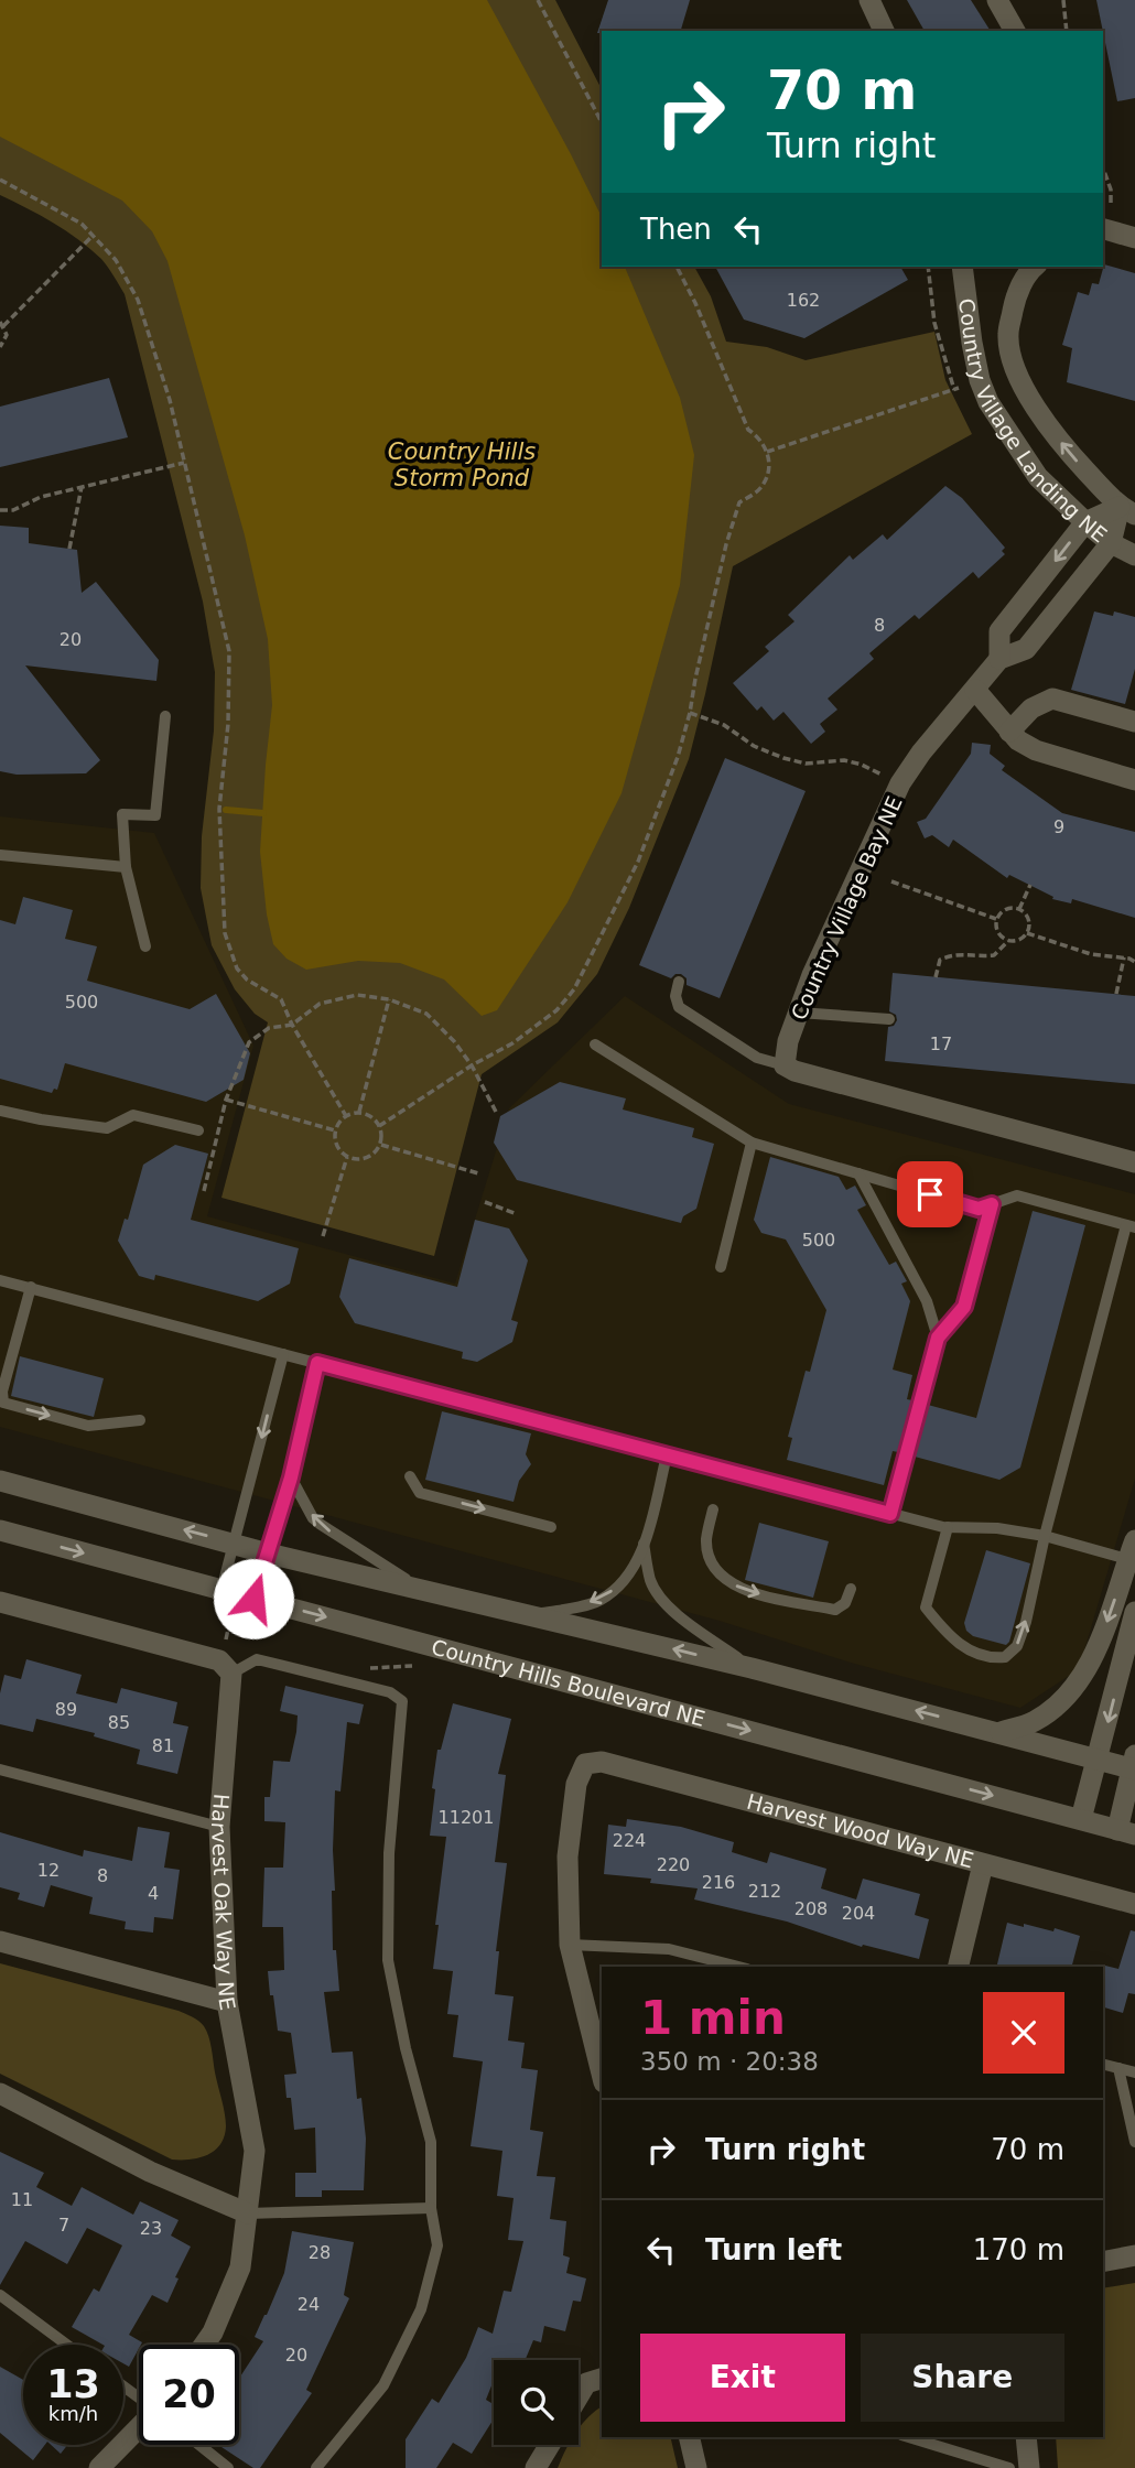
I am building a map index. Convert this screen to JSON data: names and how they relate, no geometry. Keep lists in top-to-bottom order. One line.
{"streets":{"street":["Country Village Landing NE","Country Village Bay NE","Country Hills Boulevard NE","Harvest Wood Way NE","Harvest Oak Way NE"]},"crossings":[["Country Village Landing NE","Country Village Bay NE"]],"water":["Country Hills Storm Pond"],"house_numbers":["162","8","20","9","500","17","500","89","85","81","11201","224","220","12","8","216","212","4","208","204","11","7","23","28","24","20"],"page":{"turn":["70 m","Turn right"],"then":"Then","heading":["1 min","350 m · 20:38"],"list":[{"name":"Turn right","value":"70 m"},{"name":"Turn left","value":"170 m"}],"buttons":["Exit","Share"],"speed":"13 km/h","limit":"20"}}
